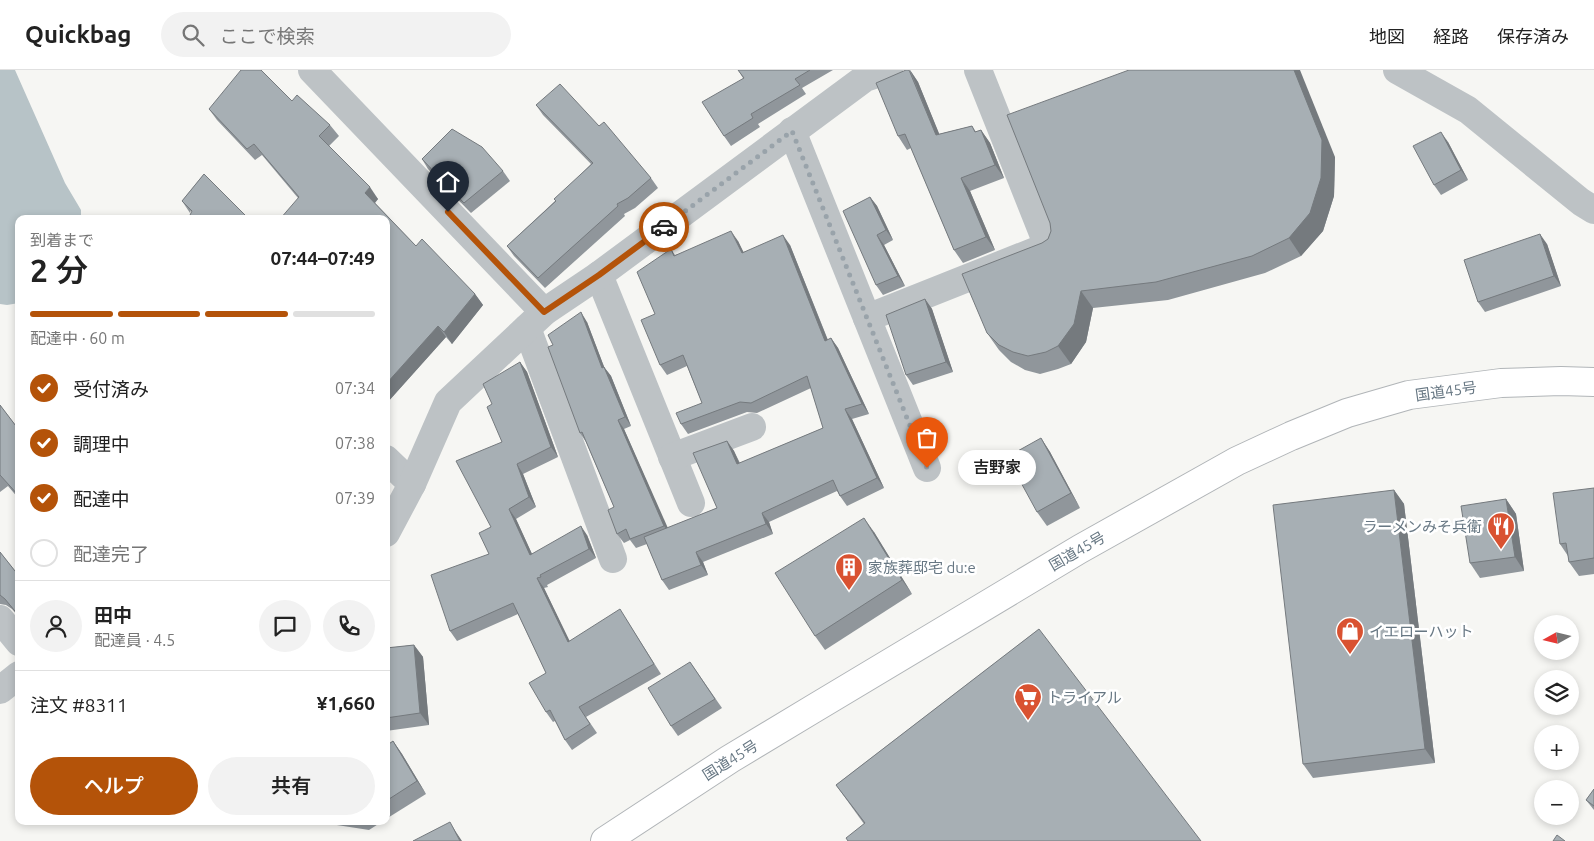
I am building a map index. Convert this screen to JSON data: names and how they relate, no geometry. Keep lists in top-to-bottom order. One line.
{"streets":{"highway":["国道45号"]},"places":{"other":["吉野家"],"restaurant":["ラーメンみそ兵衛"],"building":["家族葬邸宅 du:e"],"shop":["イエローハット"],"supermarket":["トライアル"]},"north":"left","page":{"header":"Quickbag","search":"ここで検索","nav":["地図","経路","保存済み"],"heading":["2 分","到着まで","07:44–07:49"],"panel":["田中","配達員 · 4.5","注文 #8311","¥1,660"],"bar":"配達中 · 60 m","list":[["受付済み","07:34"],["調理中","07:38"],["配達中","07:39"],"配達完了"],"bubble":"吉野家","map_buttons":["+","−"],"buttons":["ヘルプ","共有"]}}
